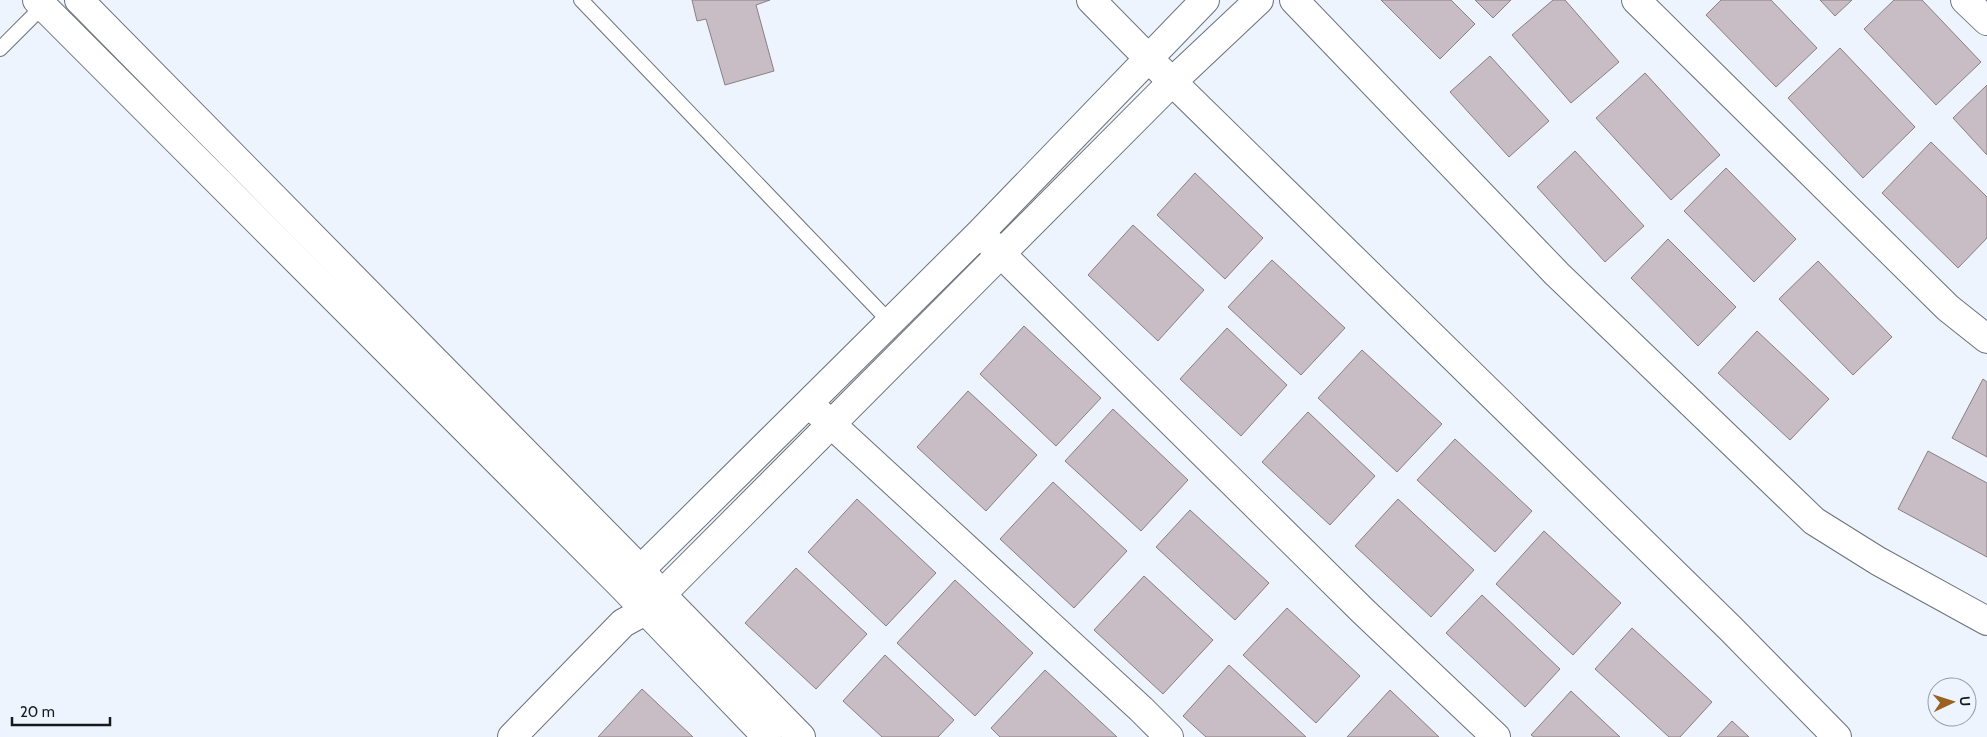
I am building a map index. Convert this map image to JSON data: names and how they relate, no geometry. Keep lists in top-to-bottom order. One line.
{"scale_bar":"20 m","north":"right"}
